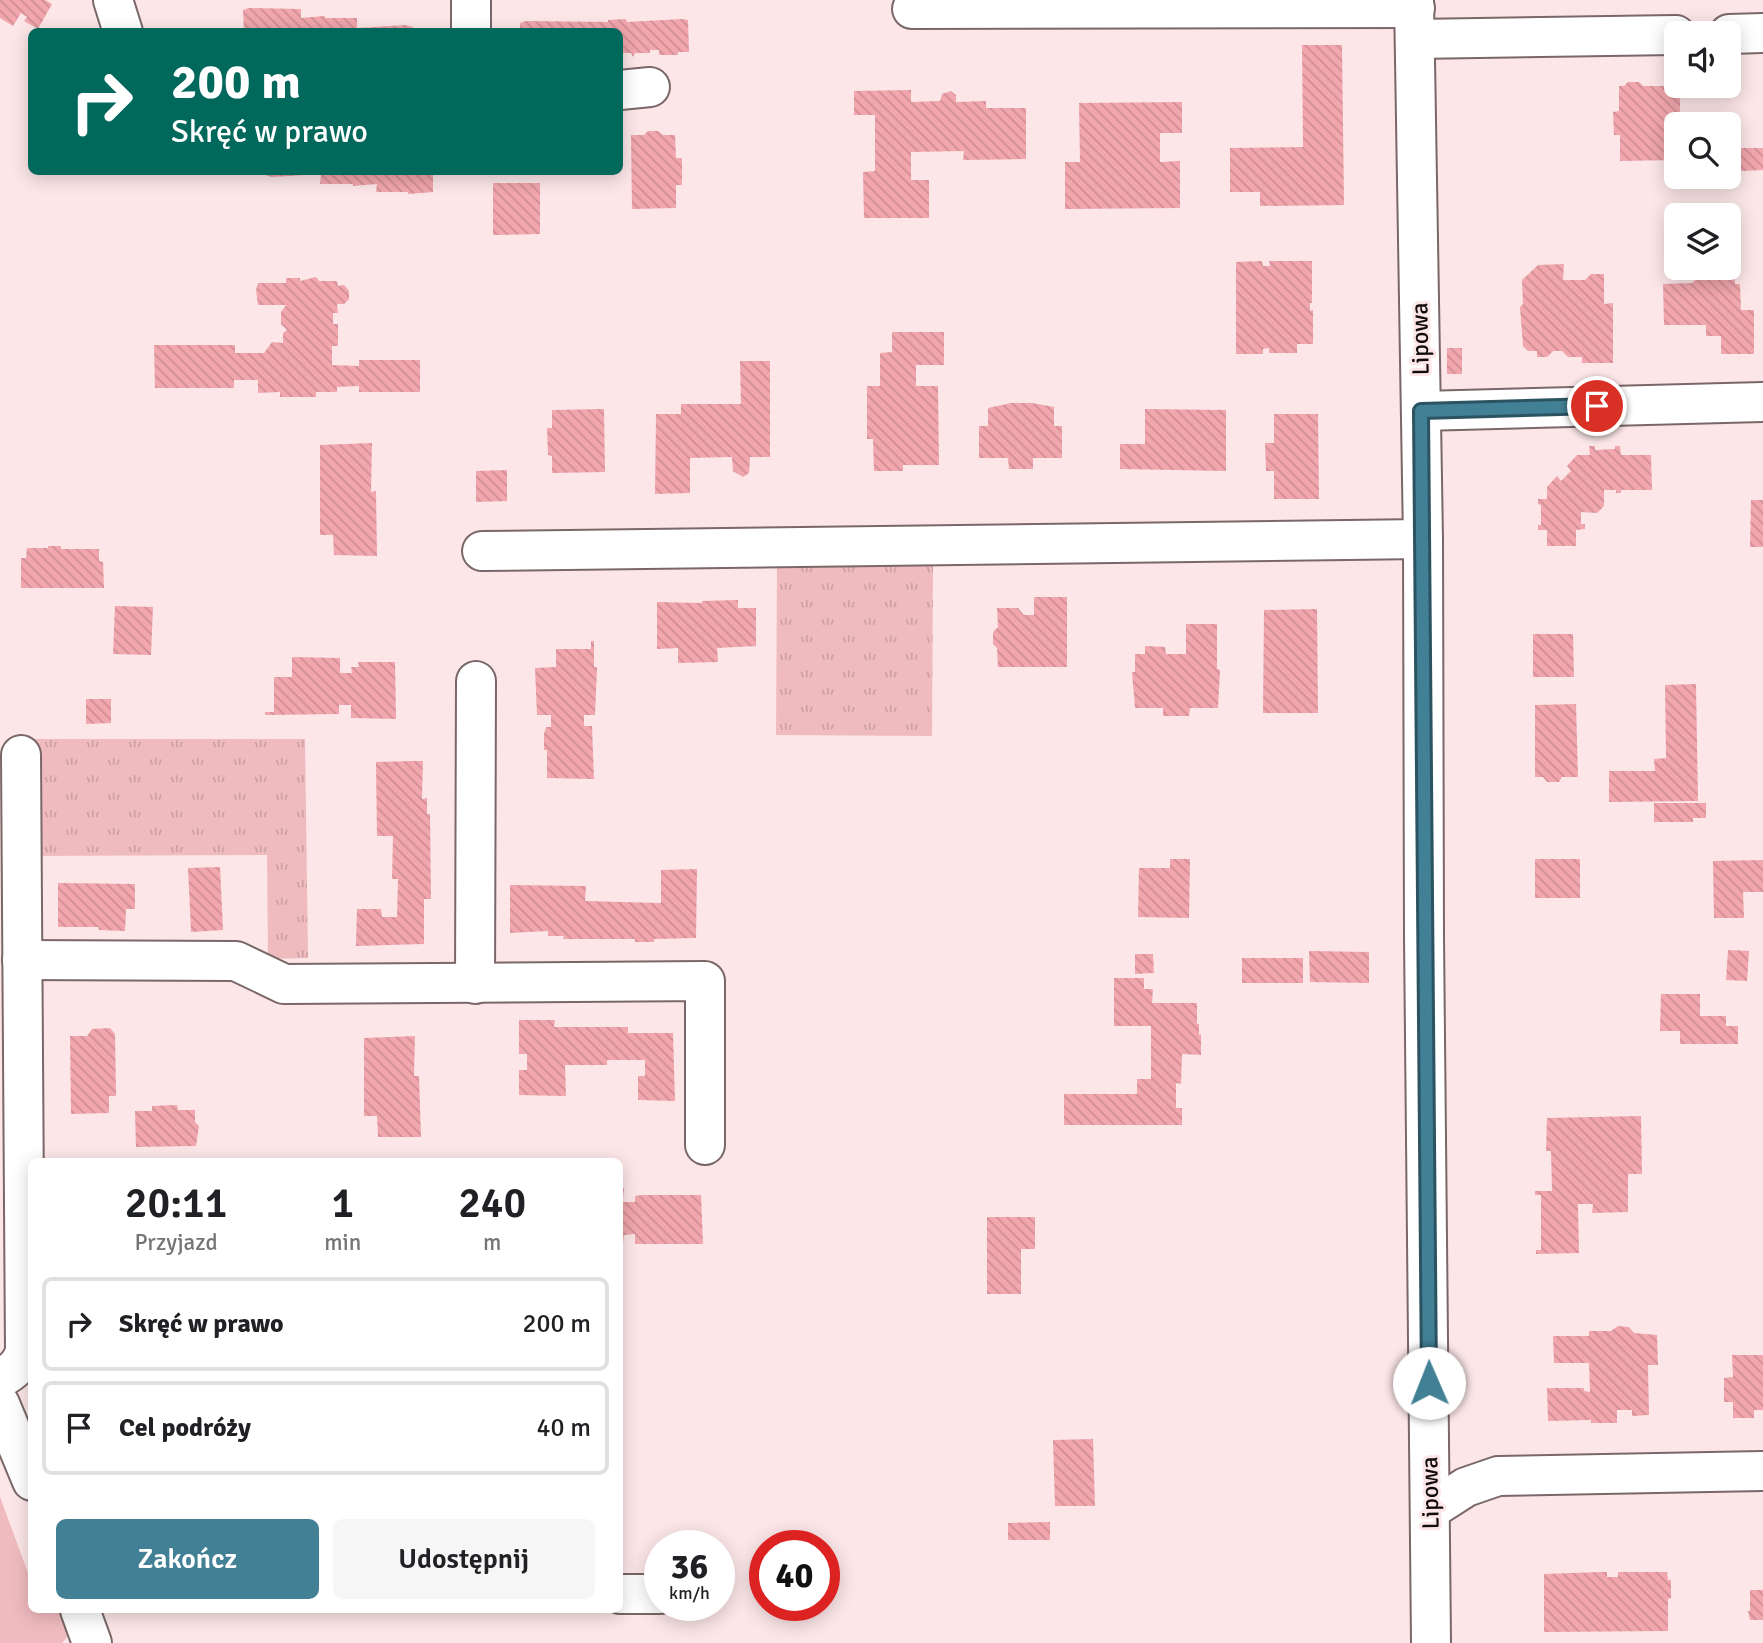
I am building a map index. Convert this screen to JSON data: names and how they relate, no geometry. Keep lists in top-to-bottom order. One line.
{"streets":{"street":["Lipowa"]},"page":{"turn":["200 m","Skręć w prawo"],"eta":["20:11","Przyjazd","1","min","240","m"],"list":[{"name":"Skręć w prawo","value":"200 m"},{"name":"Cel podróży","value":"40 m"}],"buttons":["Zakończ","Udostępnij"],"speed":"36 km/h","limit":"40"}}
